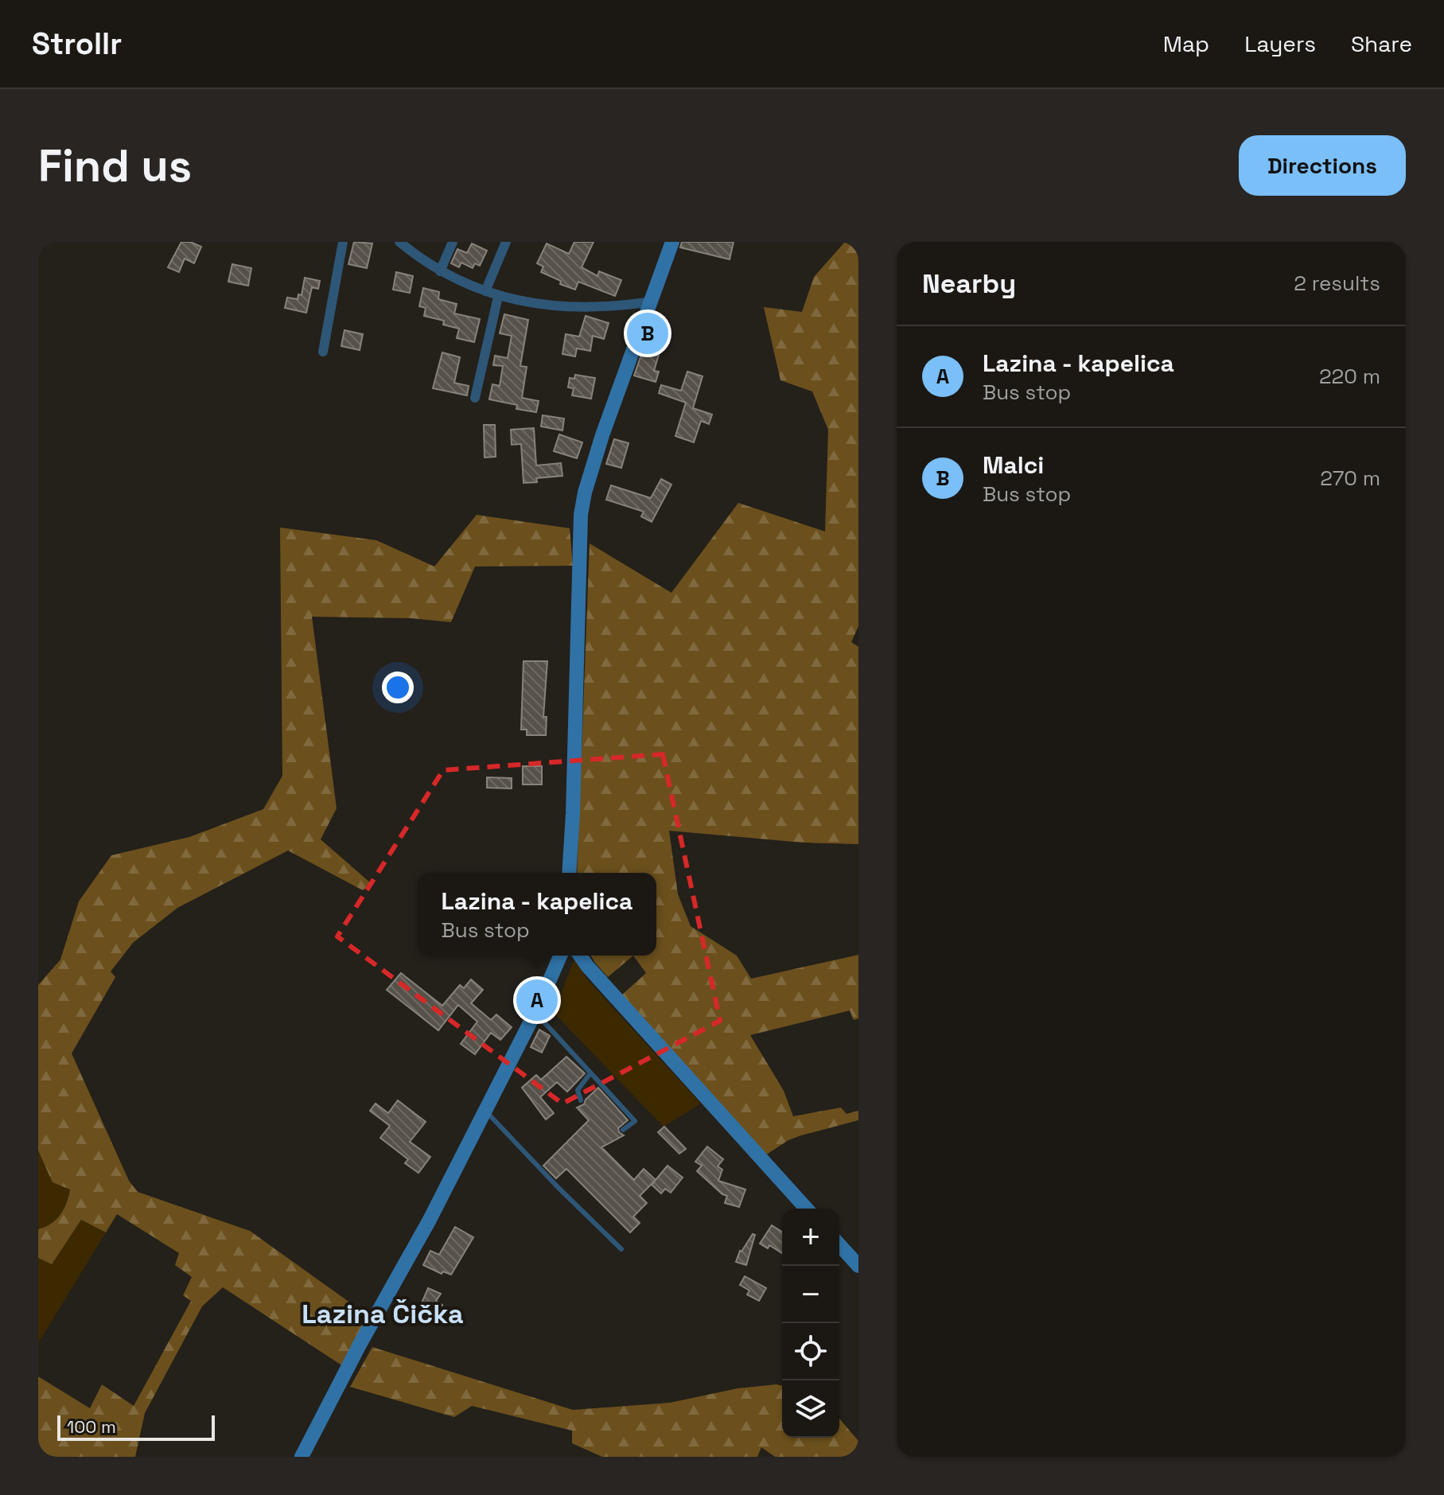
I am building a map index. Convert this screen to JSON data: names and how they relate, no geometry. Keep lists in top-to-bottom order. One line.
{"districts":["Lazina Čička"],"scale_bar":"100 m","page":{"header":"Strollr","nav":["Map","Layers","Share"],"buttons":"Directions","title":"Find us","heading":["Nearby","2 results"],"pins":["B","A"],"list":[{"mark":"A","name":"Lazina - kapelica","note":"Bus stop","value":"220 m"},{"mark":"B","name":"Malci","note":"Bus stop","value":"270 m"}],"popup":["Lazina - kapelica","Bus stop"],"map_buttons":["+","−"],"scale":"100 m"}}
